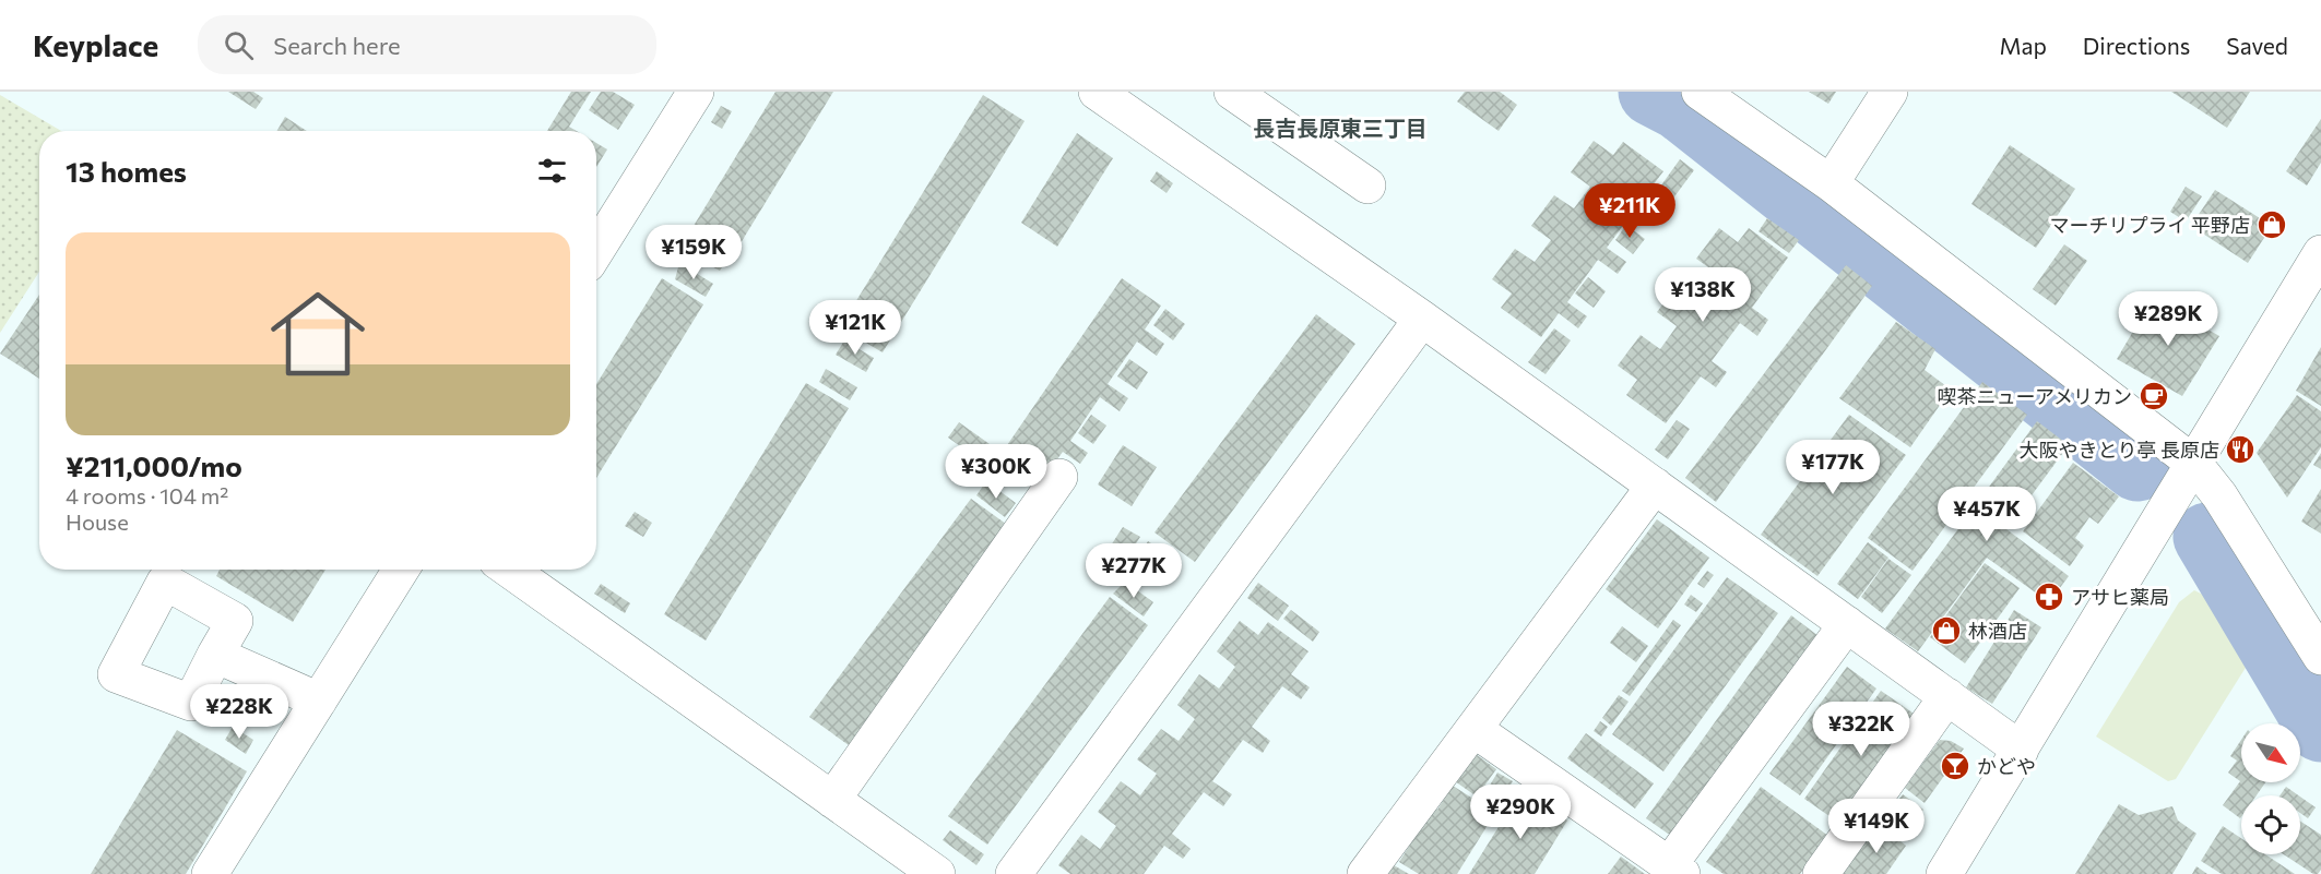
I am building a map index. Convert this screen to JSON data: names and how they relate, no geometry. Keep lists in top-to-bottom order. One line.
{"districts":["長吉長原東三丁目"],"places":{"shop":["マーチリプライ 平野店","林酒店"],"cafe":["喫茶ニューアメリカン"],"restaurant":["大阪やきとり亭 長原店"],"pharmacy":["アサヒ薬局"],"bar":["かどや"]},"north":"bottom right","page":{"header":"Keyplace","search":"Search here","nav":["Map","Directions","Saved"],"heading":"13 homes","price":["¥211K","¥159K","¥138K","¥289K","¥121K","¥177K","¥300K","¥457K","¥277K","¥228K","¥322K","¥290K","¥149K"],"list":[{"name":"¥211,000/mo","note":"4 rooms · 104 m² · House"}]}}
